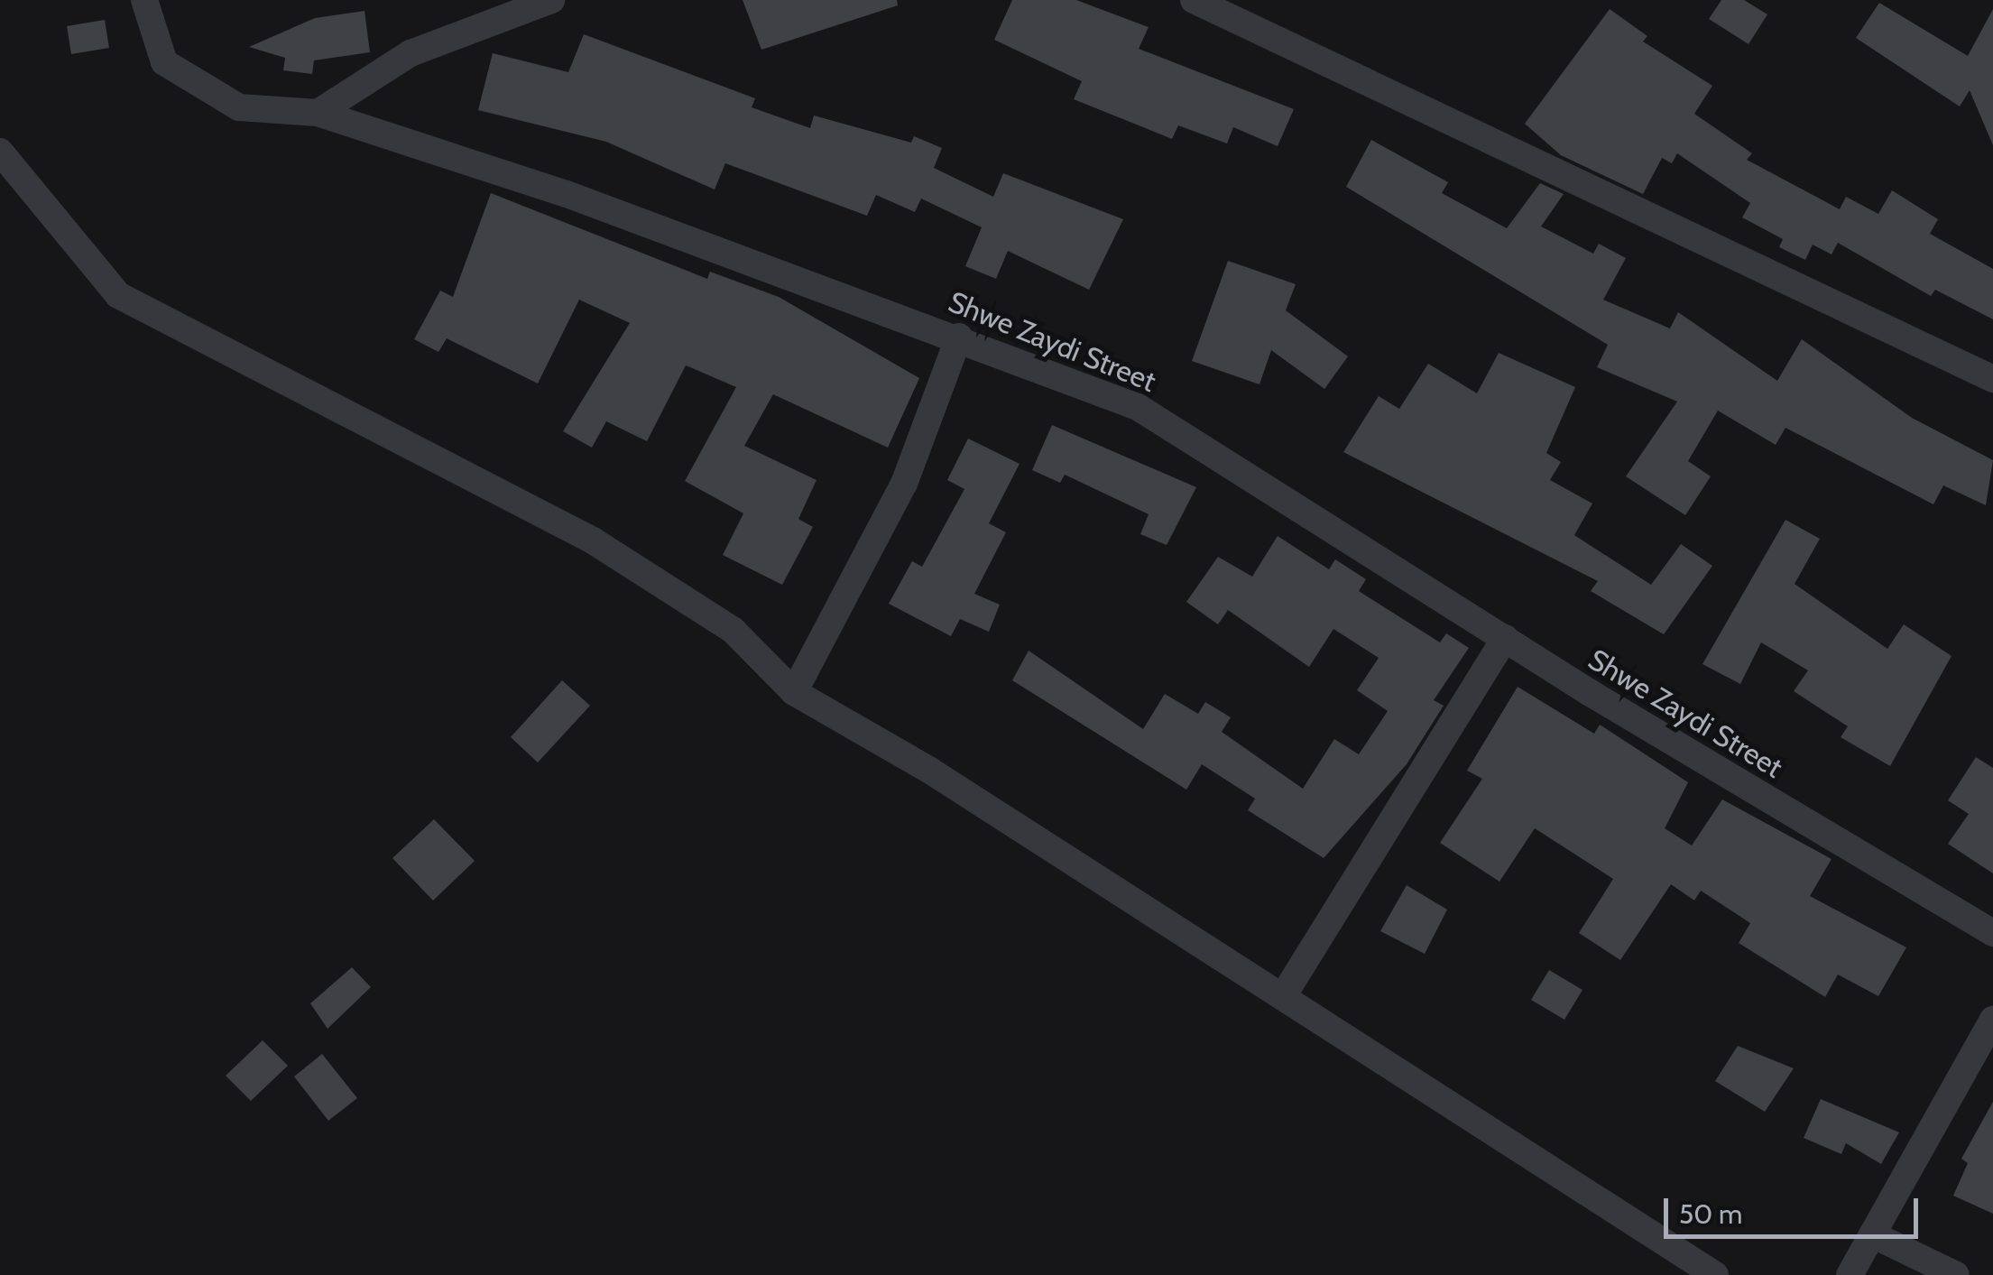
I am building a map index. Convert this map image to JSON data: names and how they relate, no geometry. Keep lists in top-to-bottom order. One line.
{"streets":{"street":["Shwe Zaydi Street"]},"scale_bar":"50 m"}
